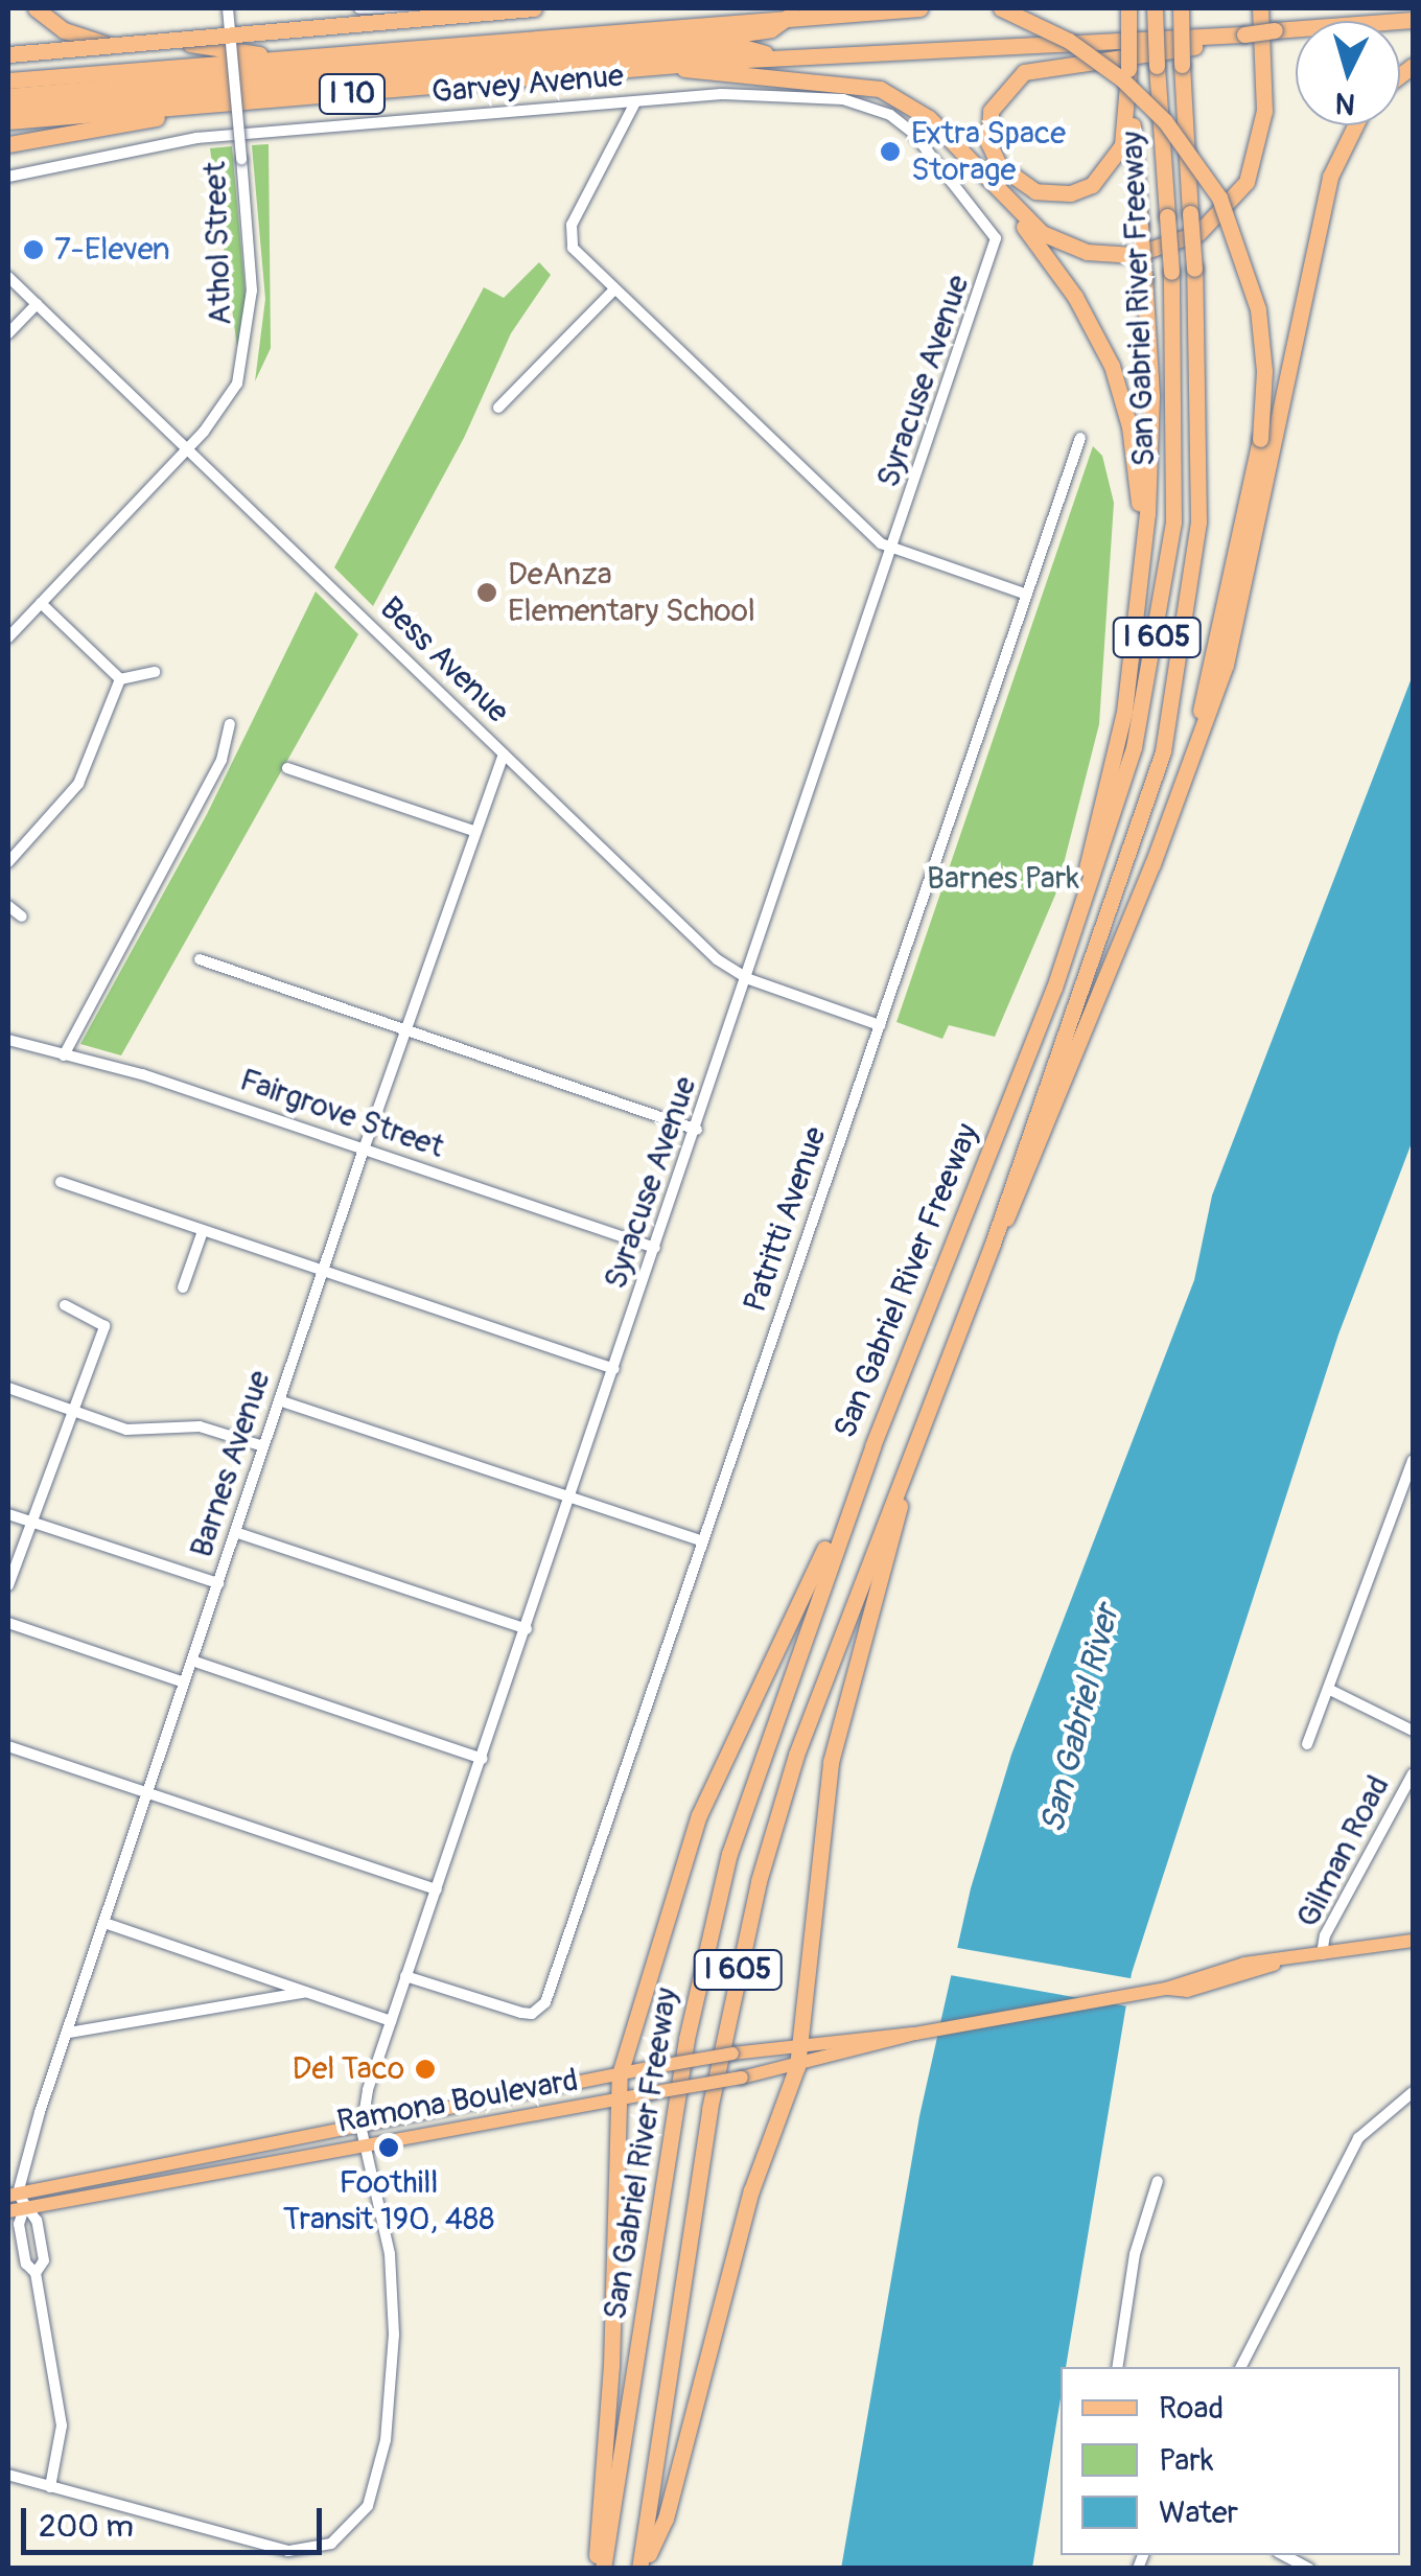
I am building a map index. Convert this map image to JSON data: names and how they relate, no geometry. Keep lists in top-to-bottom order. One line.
{"streets":{"highway":["I 10","San Gabriel River Freeway","I 605"],"main road":["Ramona Boulevard"],"street":["Garvey Avenue","Athol Street","Syracuse Avenue","Bess Avenue","Fairgrove Street","Patritti Avenue","Barnes Avenue","Gilman Road"]},"crossings":[["Garvey Avenue","Syracuse Avenue"],["Athol Street","Bess Avenue"],["Syracuse Avenue","Bess Avenue"],["Syracuse Avenue","Fairgrove Street"],["Syracuse Avenue","Patritti Avenue"],["Syracuse Avenue","Ramona Boulevard"],["Bess Avenue","Patritti Avenue"],["Bess Avenue","Barnes Avenue"],["Fairgrove Street","Barnes Avenue"],["Barnes Avenue","Ramona Boulevard"],["Gilman Road","Ramona Boulevard"]],"water":["San Gabriel River"],"parks":["Barnes Park"],"places":["Extra Space Storage","7-Eleven","DeAnza Elementary School","Del Taco","Foothill Transit 190, 488"],"legend":["Road","Park","Water"],"scale_bar":"200 m","north":"bottom"}
